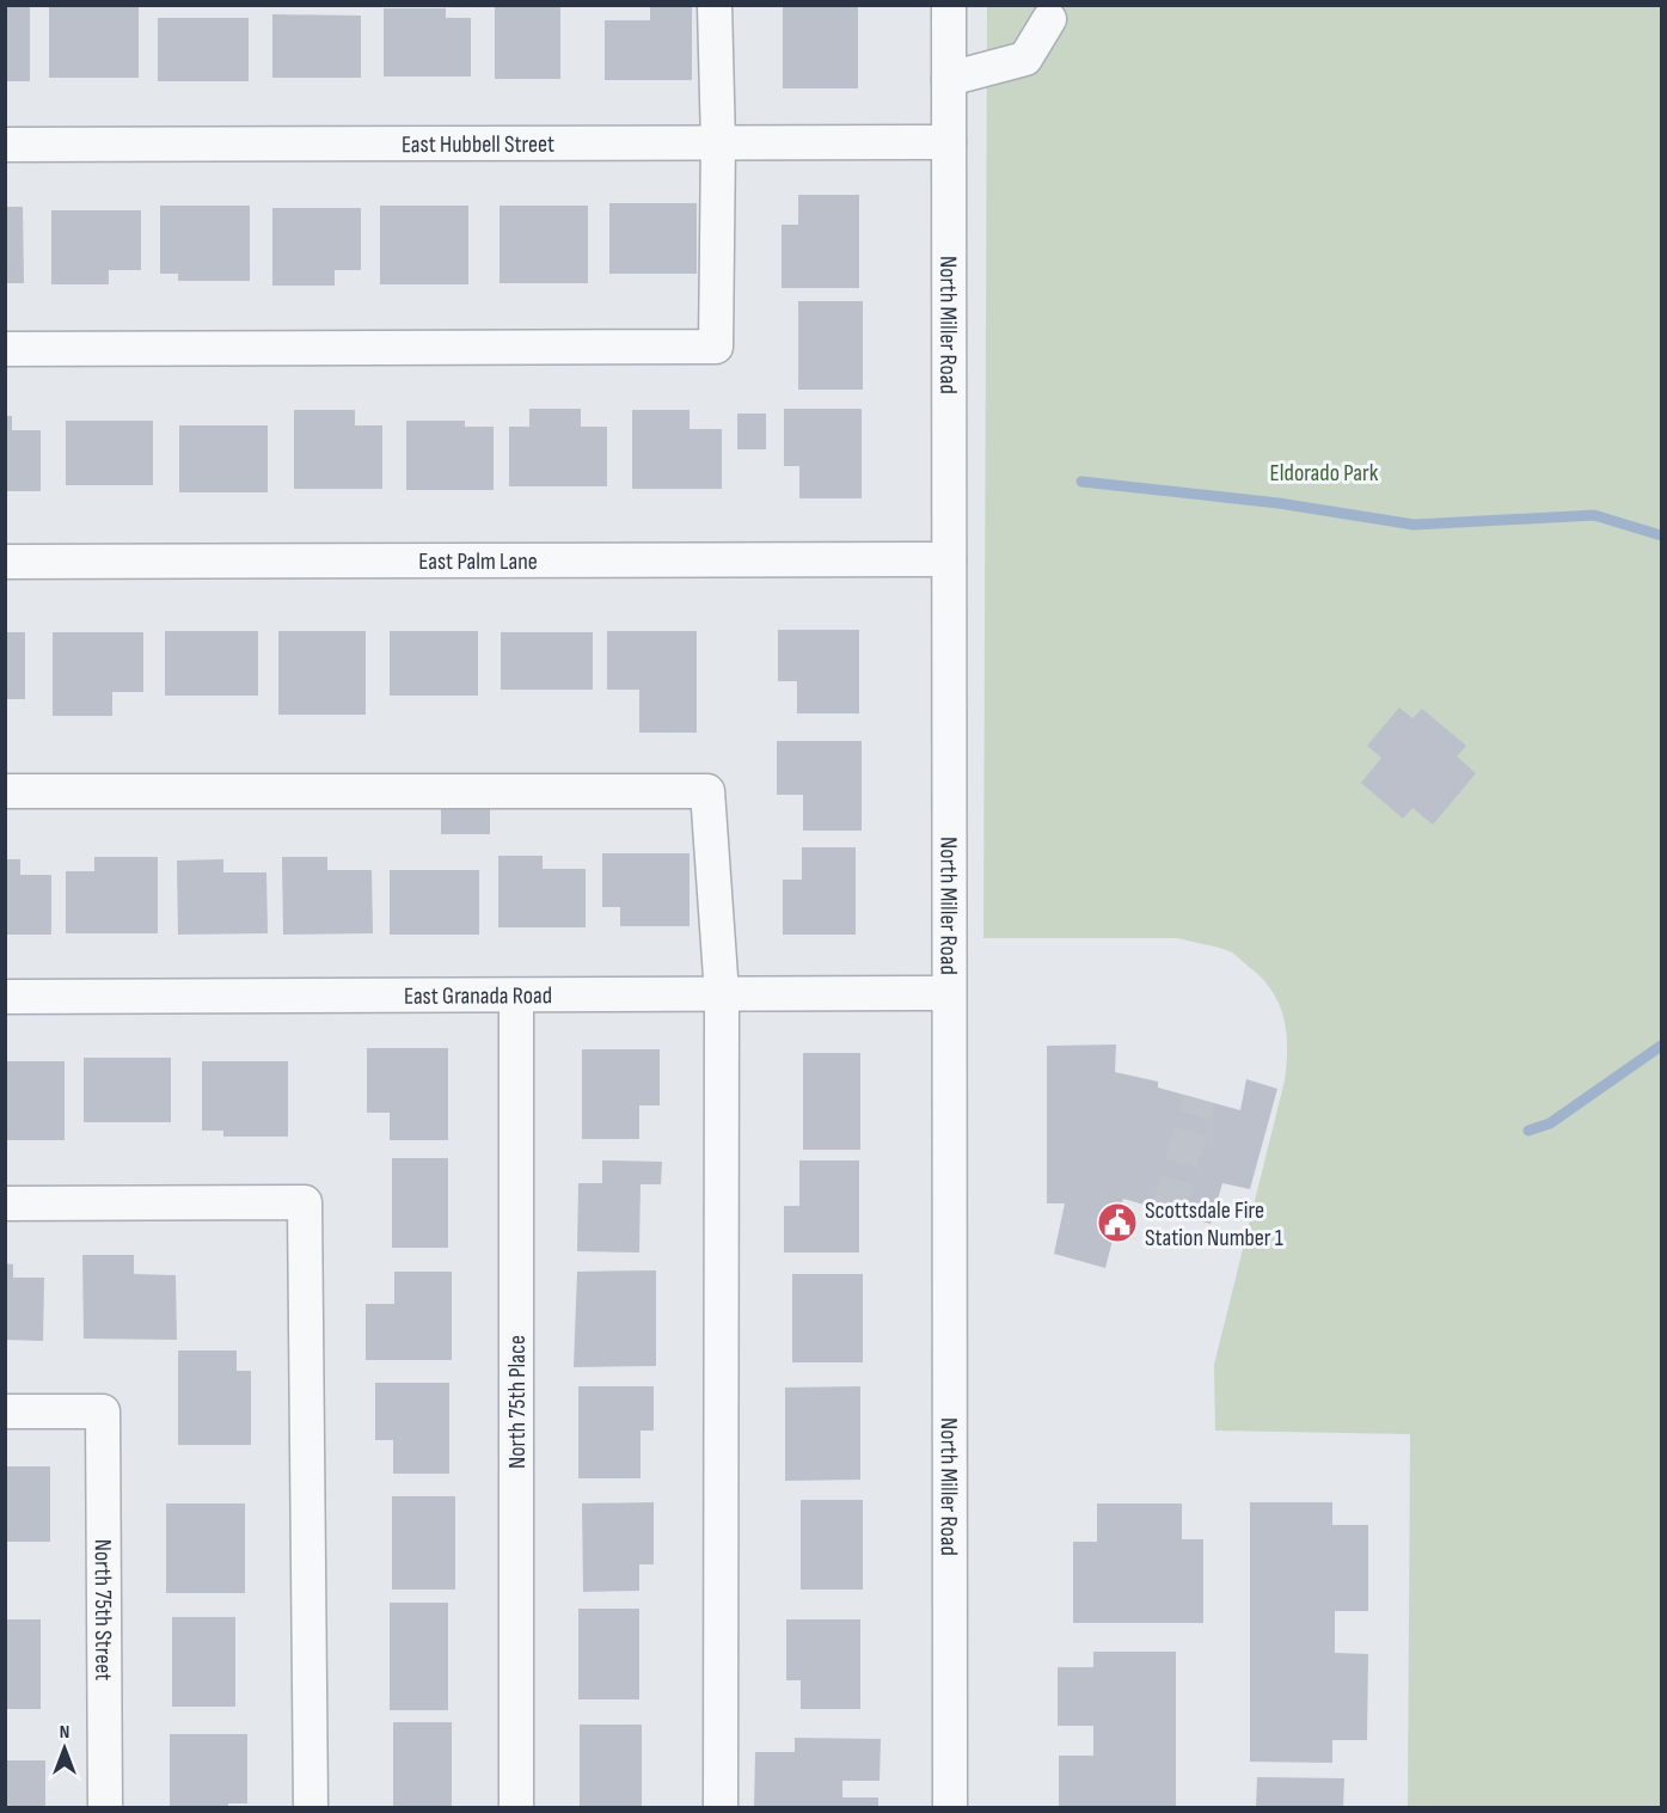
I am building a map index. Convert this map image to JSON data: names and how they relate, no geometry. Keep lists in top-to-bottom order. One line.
{"streets":{"street":["East Hubbell Street","North Miller Road","East Palm Lane","East Granada Road","North 75th Place","North 75th Street"]},"crossings":[["East Hubbell Street","North Miller Road"],["North Miller Road","East Palm Lane"],["North Miller Road","East Granada Road"],["East Granada Road","North 75th Place"]],"parks":["Eldorado Park"],"places":{"public building":["Scottsdale Fire Station Number 1"]},"north":"top"}
